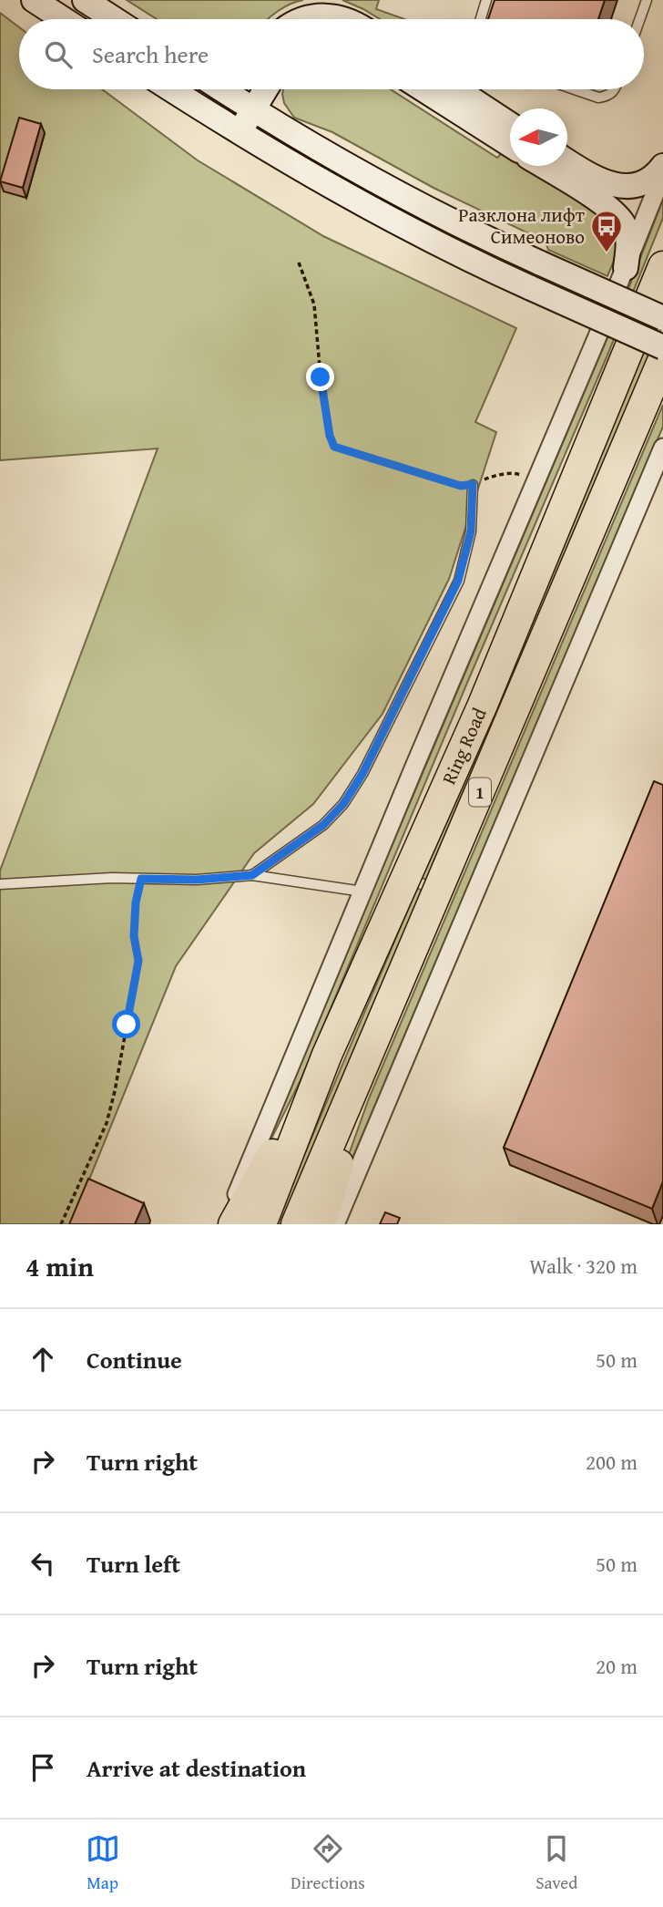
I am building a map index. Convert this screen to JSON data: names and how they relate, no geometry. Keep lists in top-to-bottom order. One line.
{"streets":{"highway":["Ring Road","1"]},"places":{"bus stop":["Разклона лифт Симеоново"]},"north":"left","page":{"search":"Search here","heading":["4 min","Walk · 320 m"],"list":[["Continue","50 m"],["Turn right","200 m"],["Turn left","50 m"],["Turn right","20 m"],"Arrive at destination"],"nav":["Map","Directions","Saved"]}}
